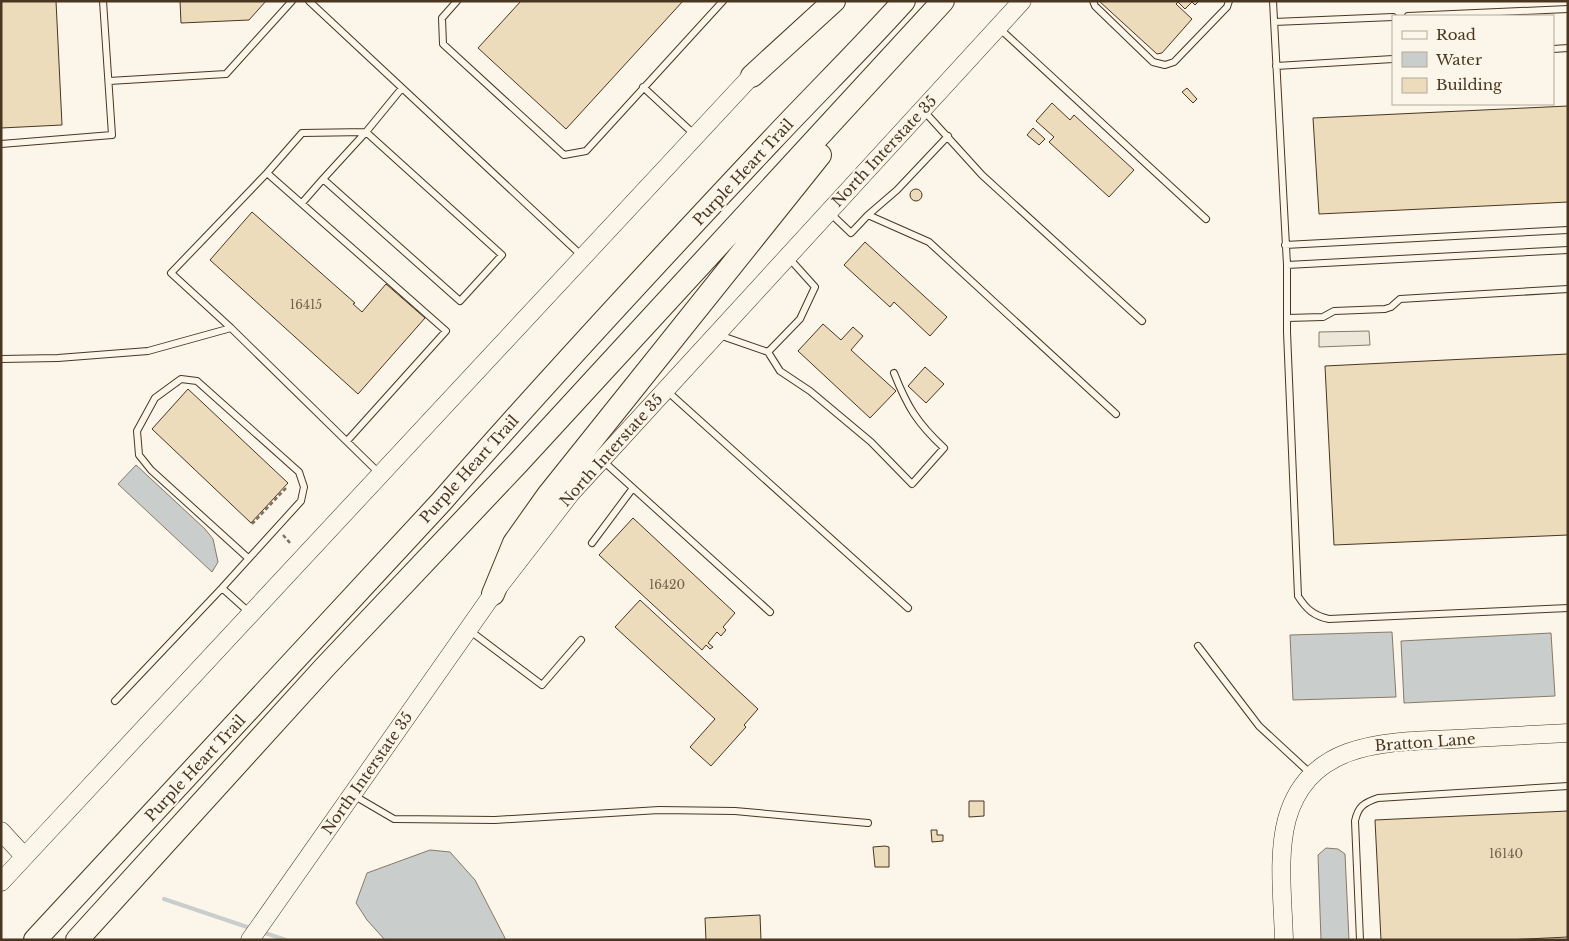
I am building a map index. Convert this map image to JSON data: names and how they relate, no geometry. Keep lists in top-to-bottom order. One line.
{"streets":{"highway":["Purple Heart Trail"],"main road":["North Interstate 35","Bratton Lane"]},"house_numbers":["16415","16420","16140"],"legend":["Road","Water","Building"]}
